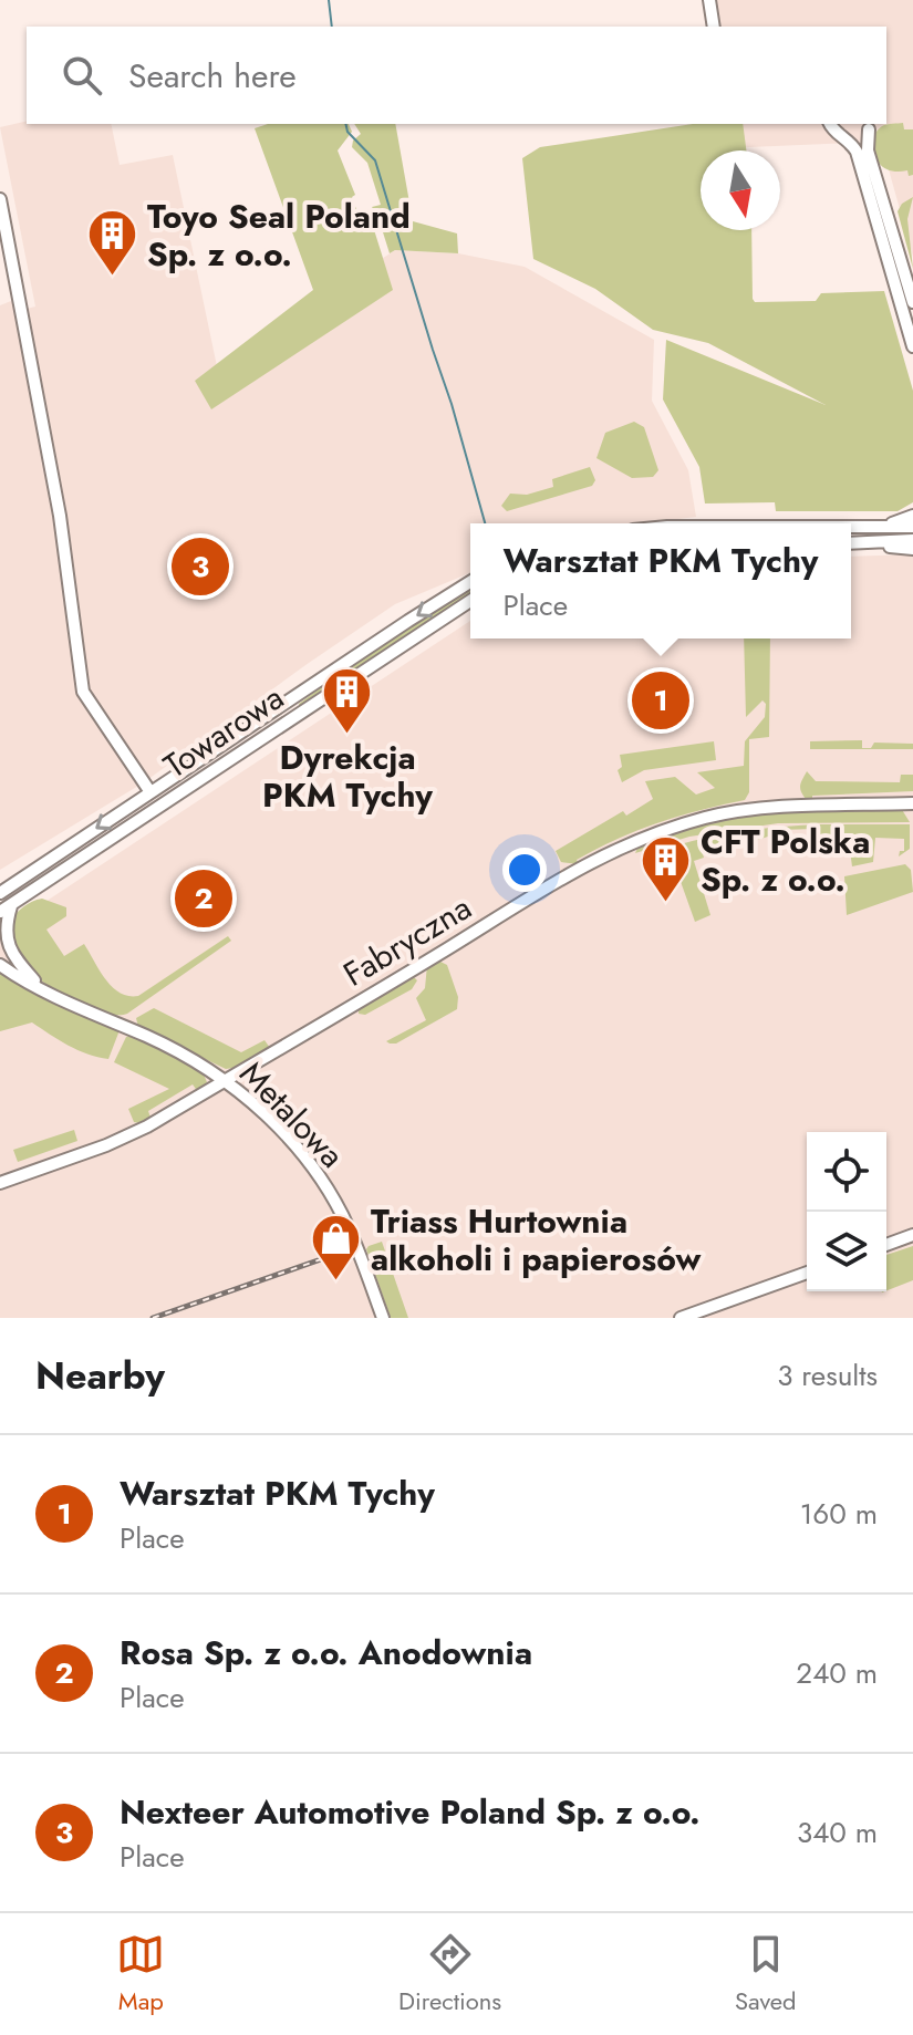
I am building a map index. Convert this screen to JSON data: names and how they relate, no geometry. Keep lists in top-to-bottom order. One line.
{"streets":{"street":["Towarowa","Fabryczna","Metalowa"]},"crossings":[["Fabryczna","Metalowa"]],"places":{"building":["Toyo Seal Poland Sp. z o.o.","Dyrekcja PKM Tychy","CFT Polska Sp. z o.o."],"shop":["Triass Hurtownia alkoholi i papierosów"]},"north":"bottom","page":{"search":"Search here","popup":["Warsztat PKM Tychy","Place"],"pins":["3","1","2"],"heading":["Nearby","3 results"],"list":[{"mark":"1","name":"Warsztat PKM Tychy","note":"Place","value":"160 m"},{"mark":"2","name":"Rosa Sp. z o.o. Anodownia","note":"Place","value":"240 m"},{"mark":"3","name":"Nexteer Automotive Poland Sp. z o.o.","note":"Place","value":"340 m"}],"nav":["Map","Directions","Saved"]}}
